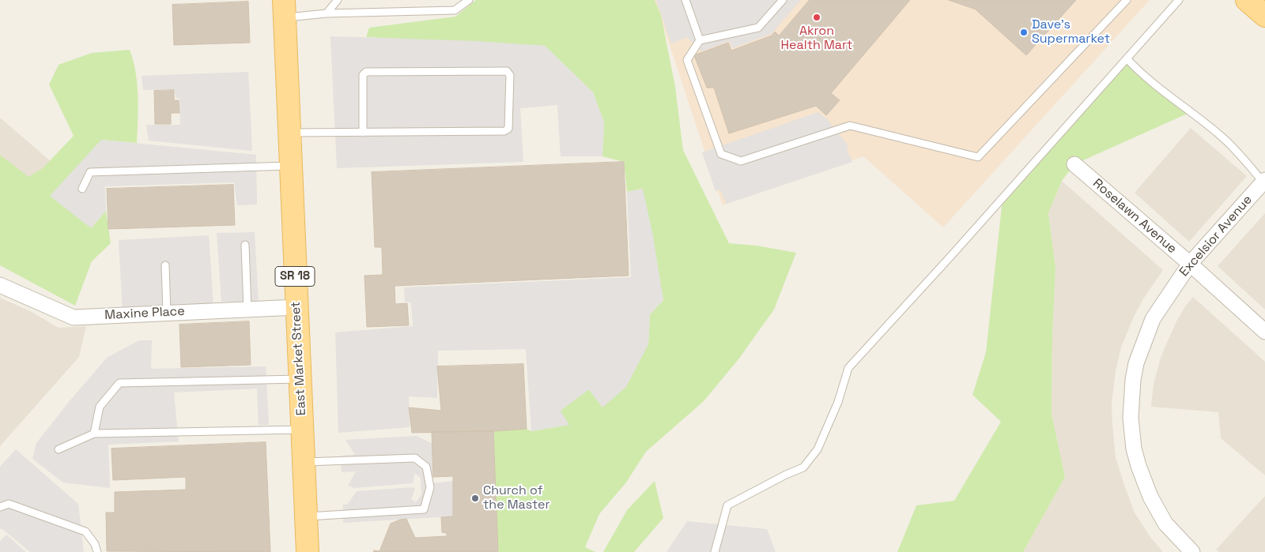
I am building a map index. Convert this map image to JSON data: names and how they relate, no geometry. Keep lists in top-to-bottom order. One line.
{"streets":{"main road":["SR 18","East Market Street"],"street":["Roselawn Avenue","Excelsior Avenue","Maxine Place"]},"crossings":[["Roselawn Avenue","Excelsior Avenue"],["Maxine Place","East Market Street"]],"places":["Akron Health Mart","Dave's Supermarket","Church of the Master"]}
